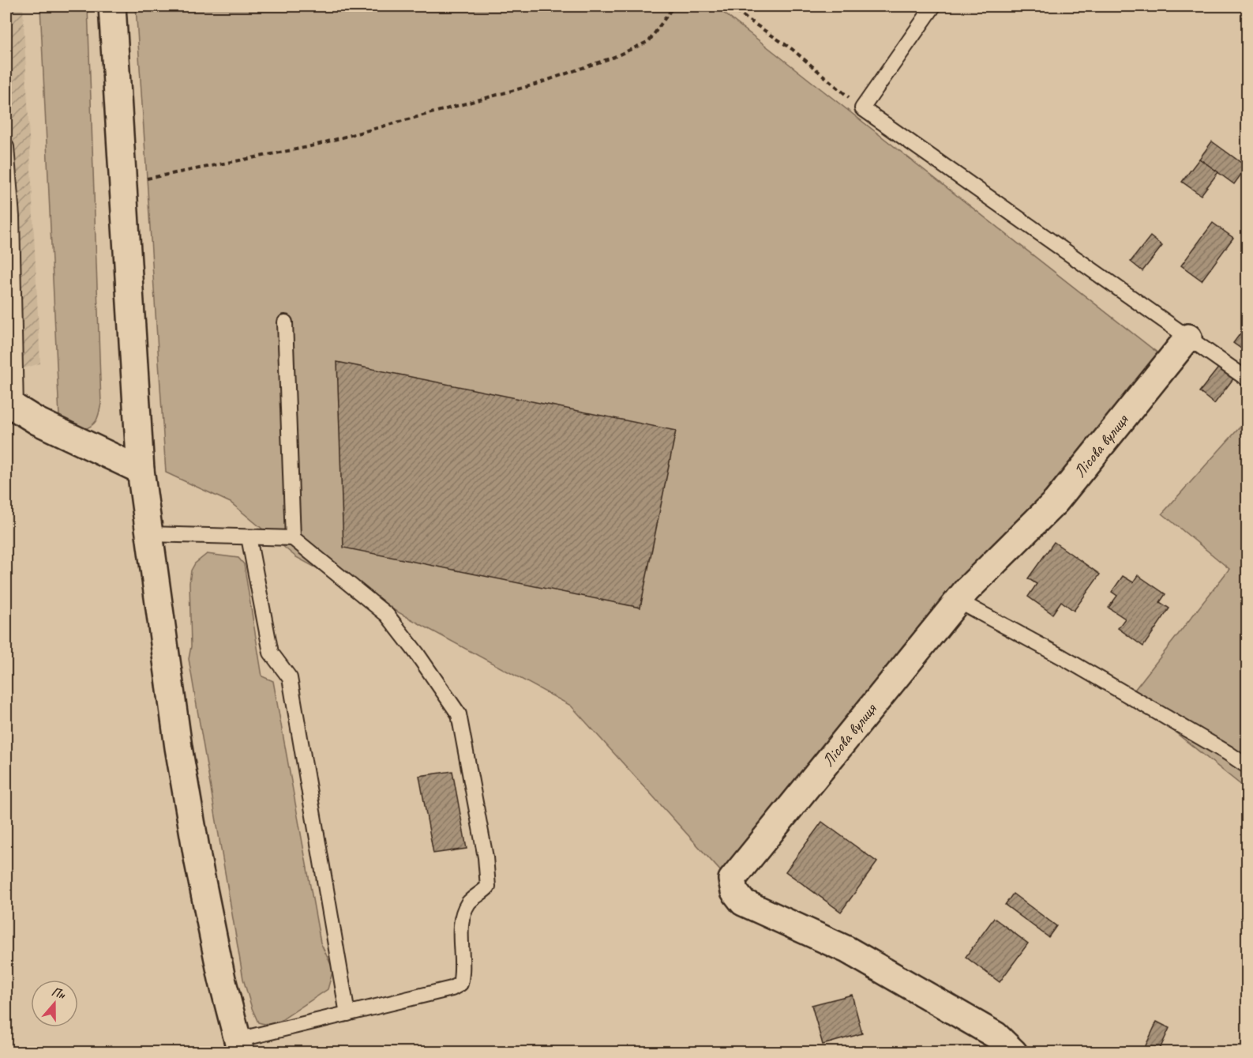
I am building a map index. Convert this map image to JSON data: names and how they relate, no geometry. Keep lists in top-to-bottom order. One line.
{"streets":{"main road":["Лісова вулиця"]},"north":"top"}
